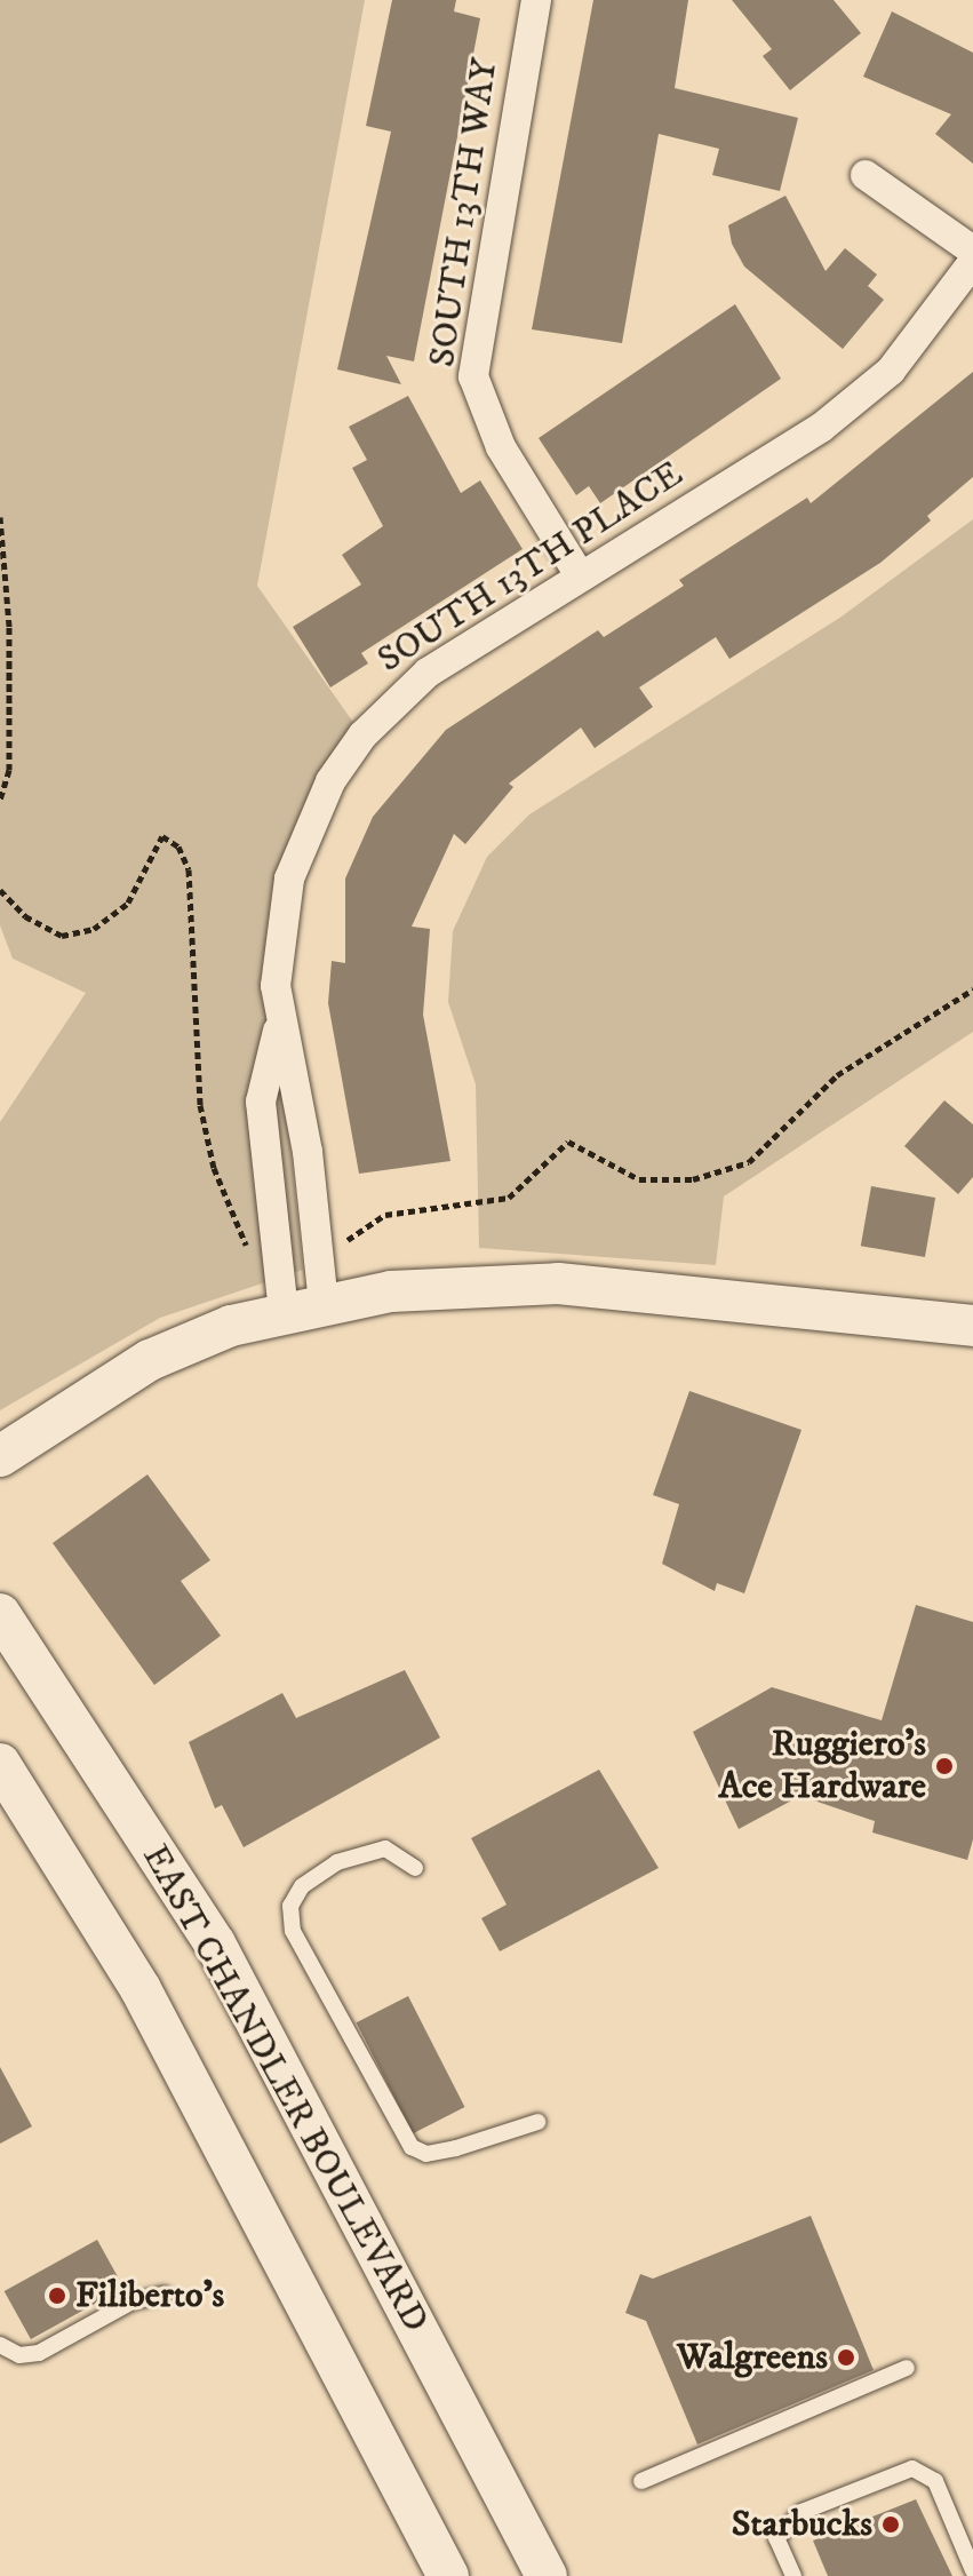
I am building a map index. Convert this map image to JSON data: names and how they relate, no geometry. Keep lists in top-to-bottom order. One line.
{"streets":{"main road":["EAST CHANDLER BOULEVARD"],"street":["SOUTH 13TH WAY","SOUTH 13TH PLACE"]},"crossings":[["SOUTH 13TH WAY","SOUTH 13TH PLACE"]],"places":["Ruggiero's Ace Hardware","Filiberto's","Walgreens","Starbucks"]}
